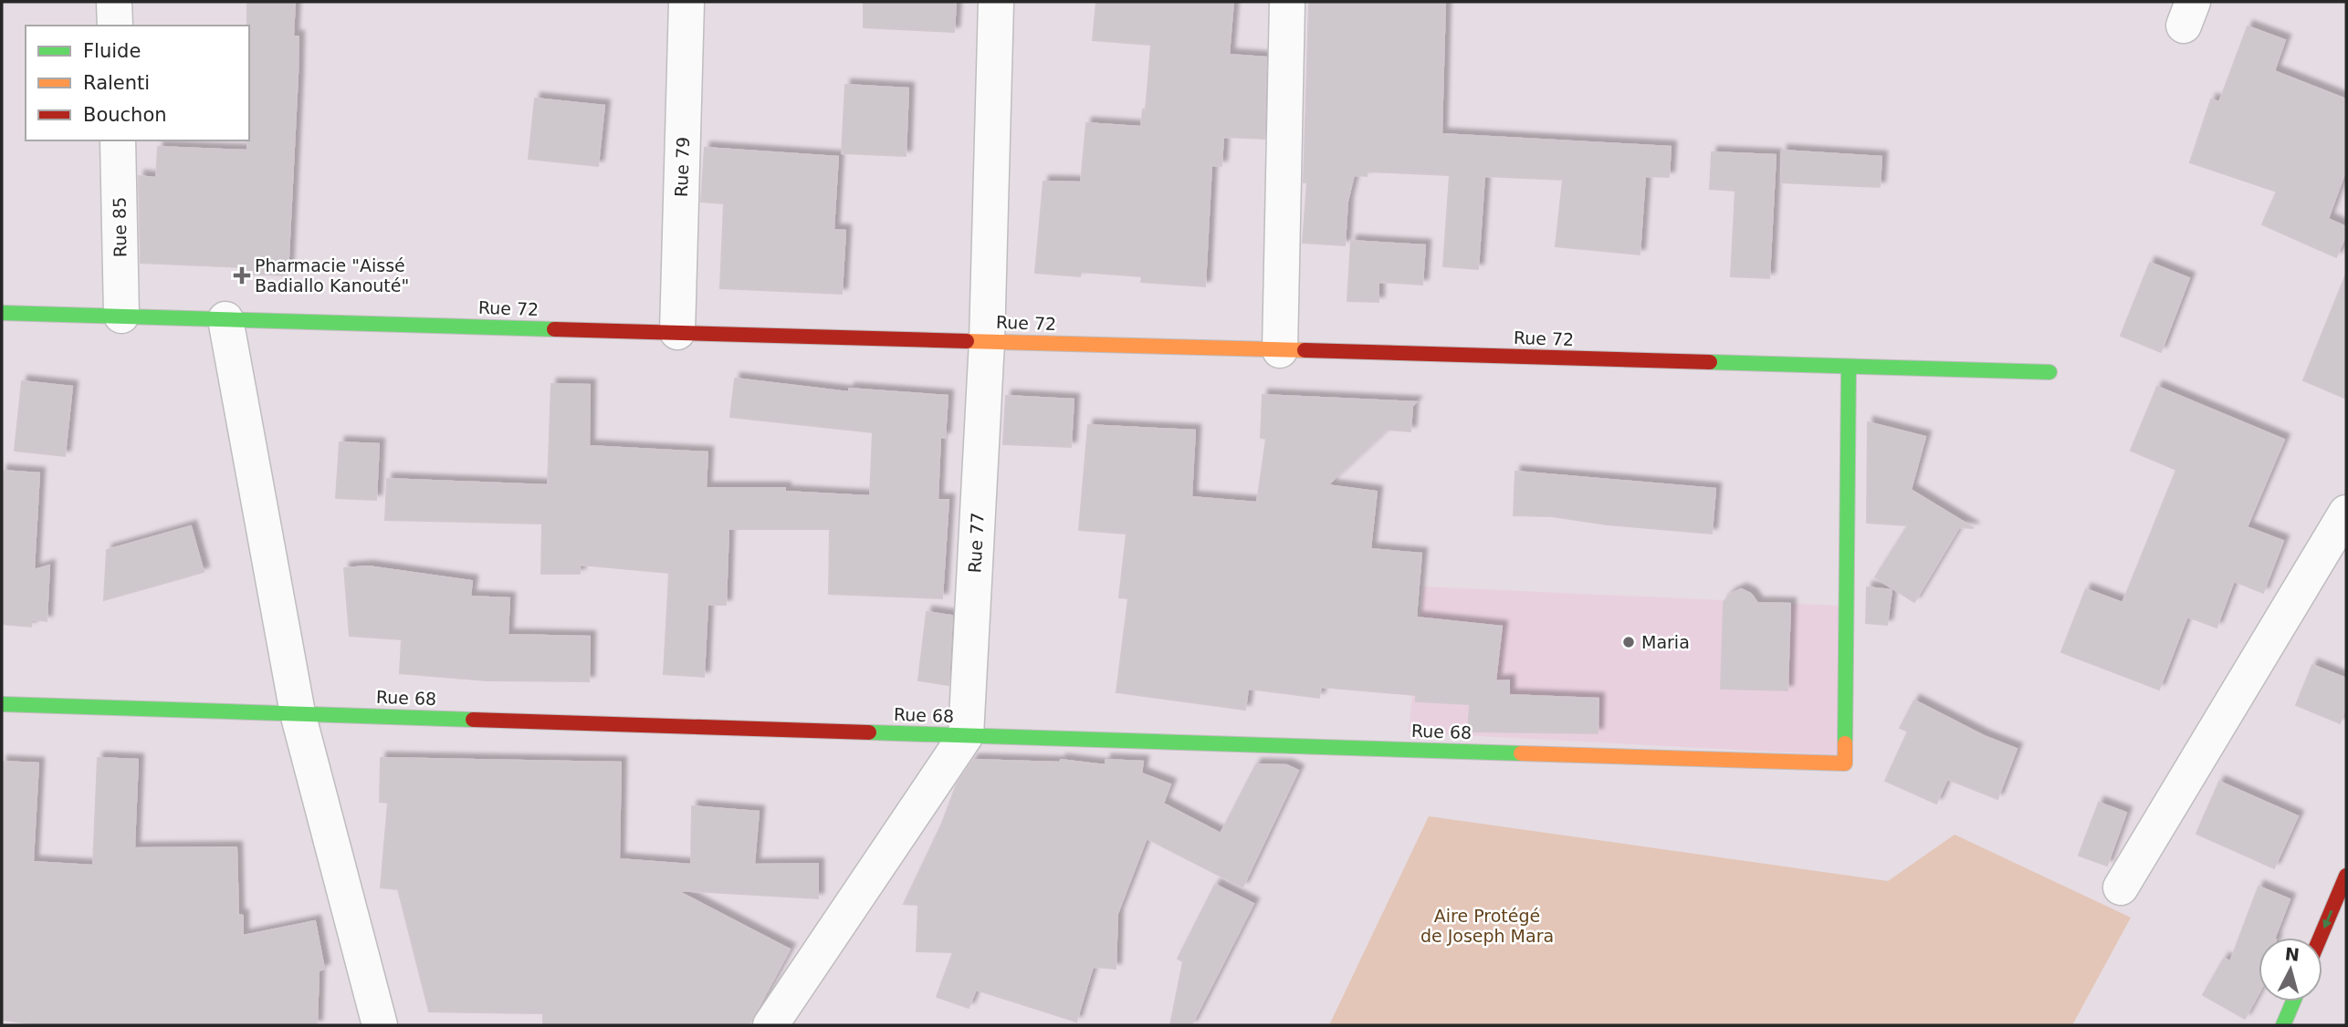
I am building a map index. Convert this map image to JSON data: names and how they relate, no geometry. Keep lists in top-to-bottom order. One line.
{"streets":{"street":["Rue 79","Rue 85","Rue 72","Rue 77","Rue 68"]},"crossings":[["Rue 79","Rue 72"],["Rue 85","Rue 72"],["Rue 72","Rue 77"],["Rue 72","Rue 68"],["Rue 77","Rue 68"]],"parks":["Aire Protégé de Joseph Mara"],"places":{"health":["Pharmacie \"Aissé Badiallo Kanouté\""],"other":["Maria"]},"legend":["Fluide","Ralenti","Bouchon"],"north":"top"}
